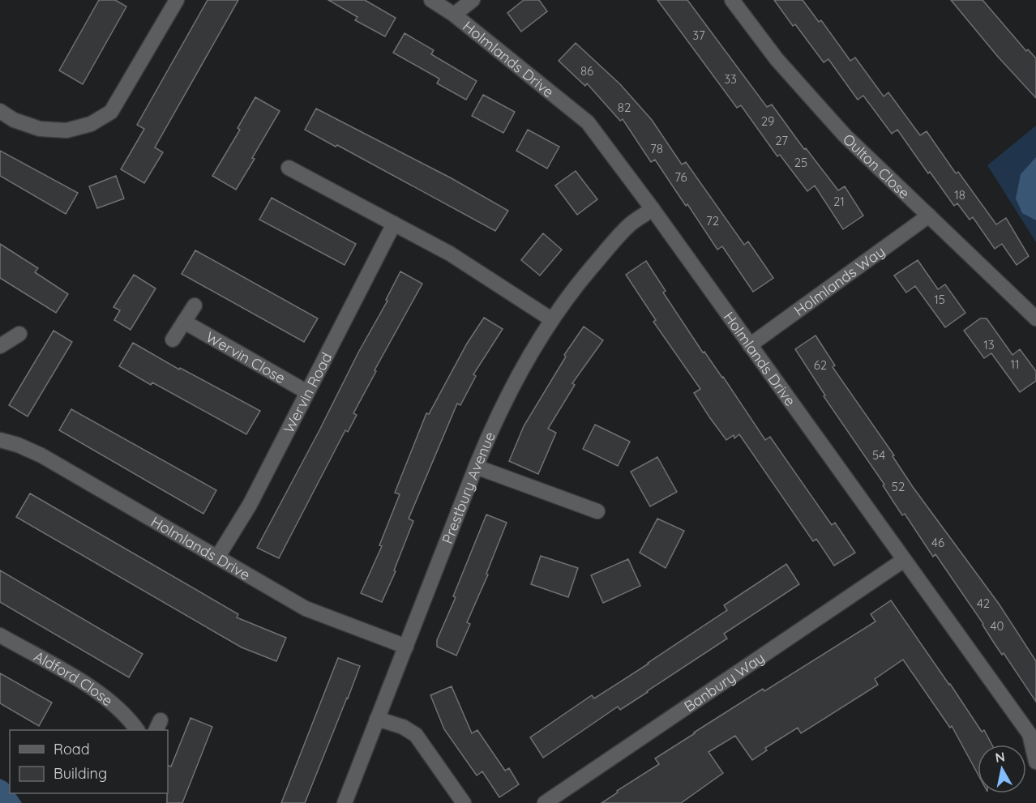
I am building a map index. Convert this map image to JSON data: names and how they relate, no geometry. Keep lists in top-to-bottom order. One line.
{"streets":{"street":["Holmlands Drive","Oulton Close","Holmlands Way","Wervin Close","Wervin Road","Prestbury Avenue","Aldford Close","Banbury Way"]},"crossings":[["Holmlands Drive","Holmlands Way"],["Holmlands Drive","Wervin Road"],["Holmlands Drive","Prestbury Avenue"],["Holmlands Drive","Banbury Way"],["Oulton Close","Holmlands Way"],["Wervin Close","Wervin Road"]],"house_numbers":["37","86","33","82","29","27","78","25","76","18","21","72","15","13","11","62","54","52","46","42","40"],"legend":["Road","Building"],"north":"top"}
